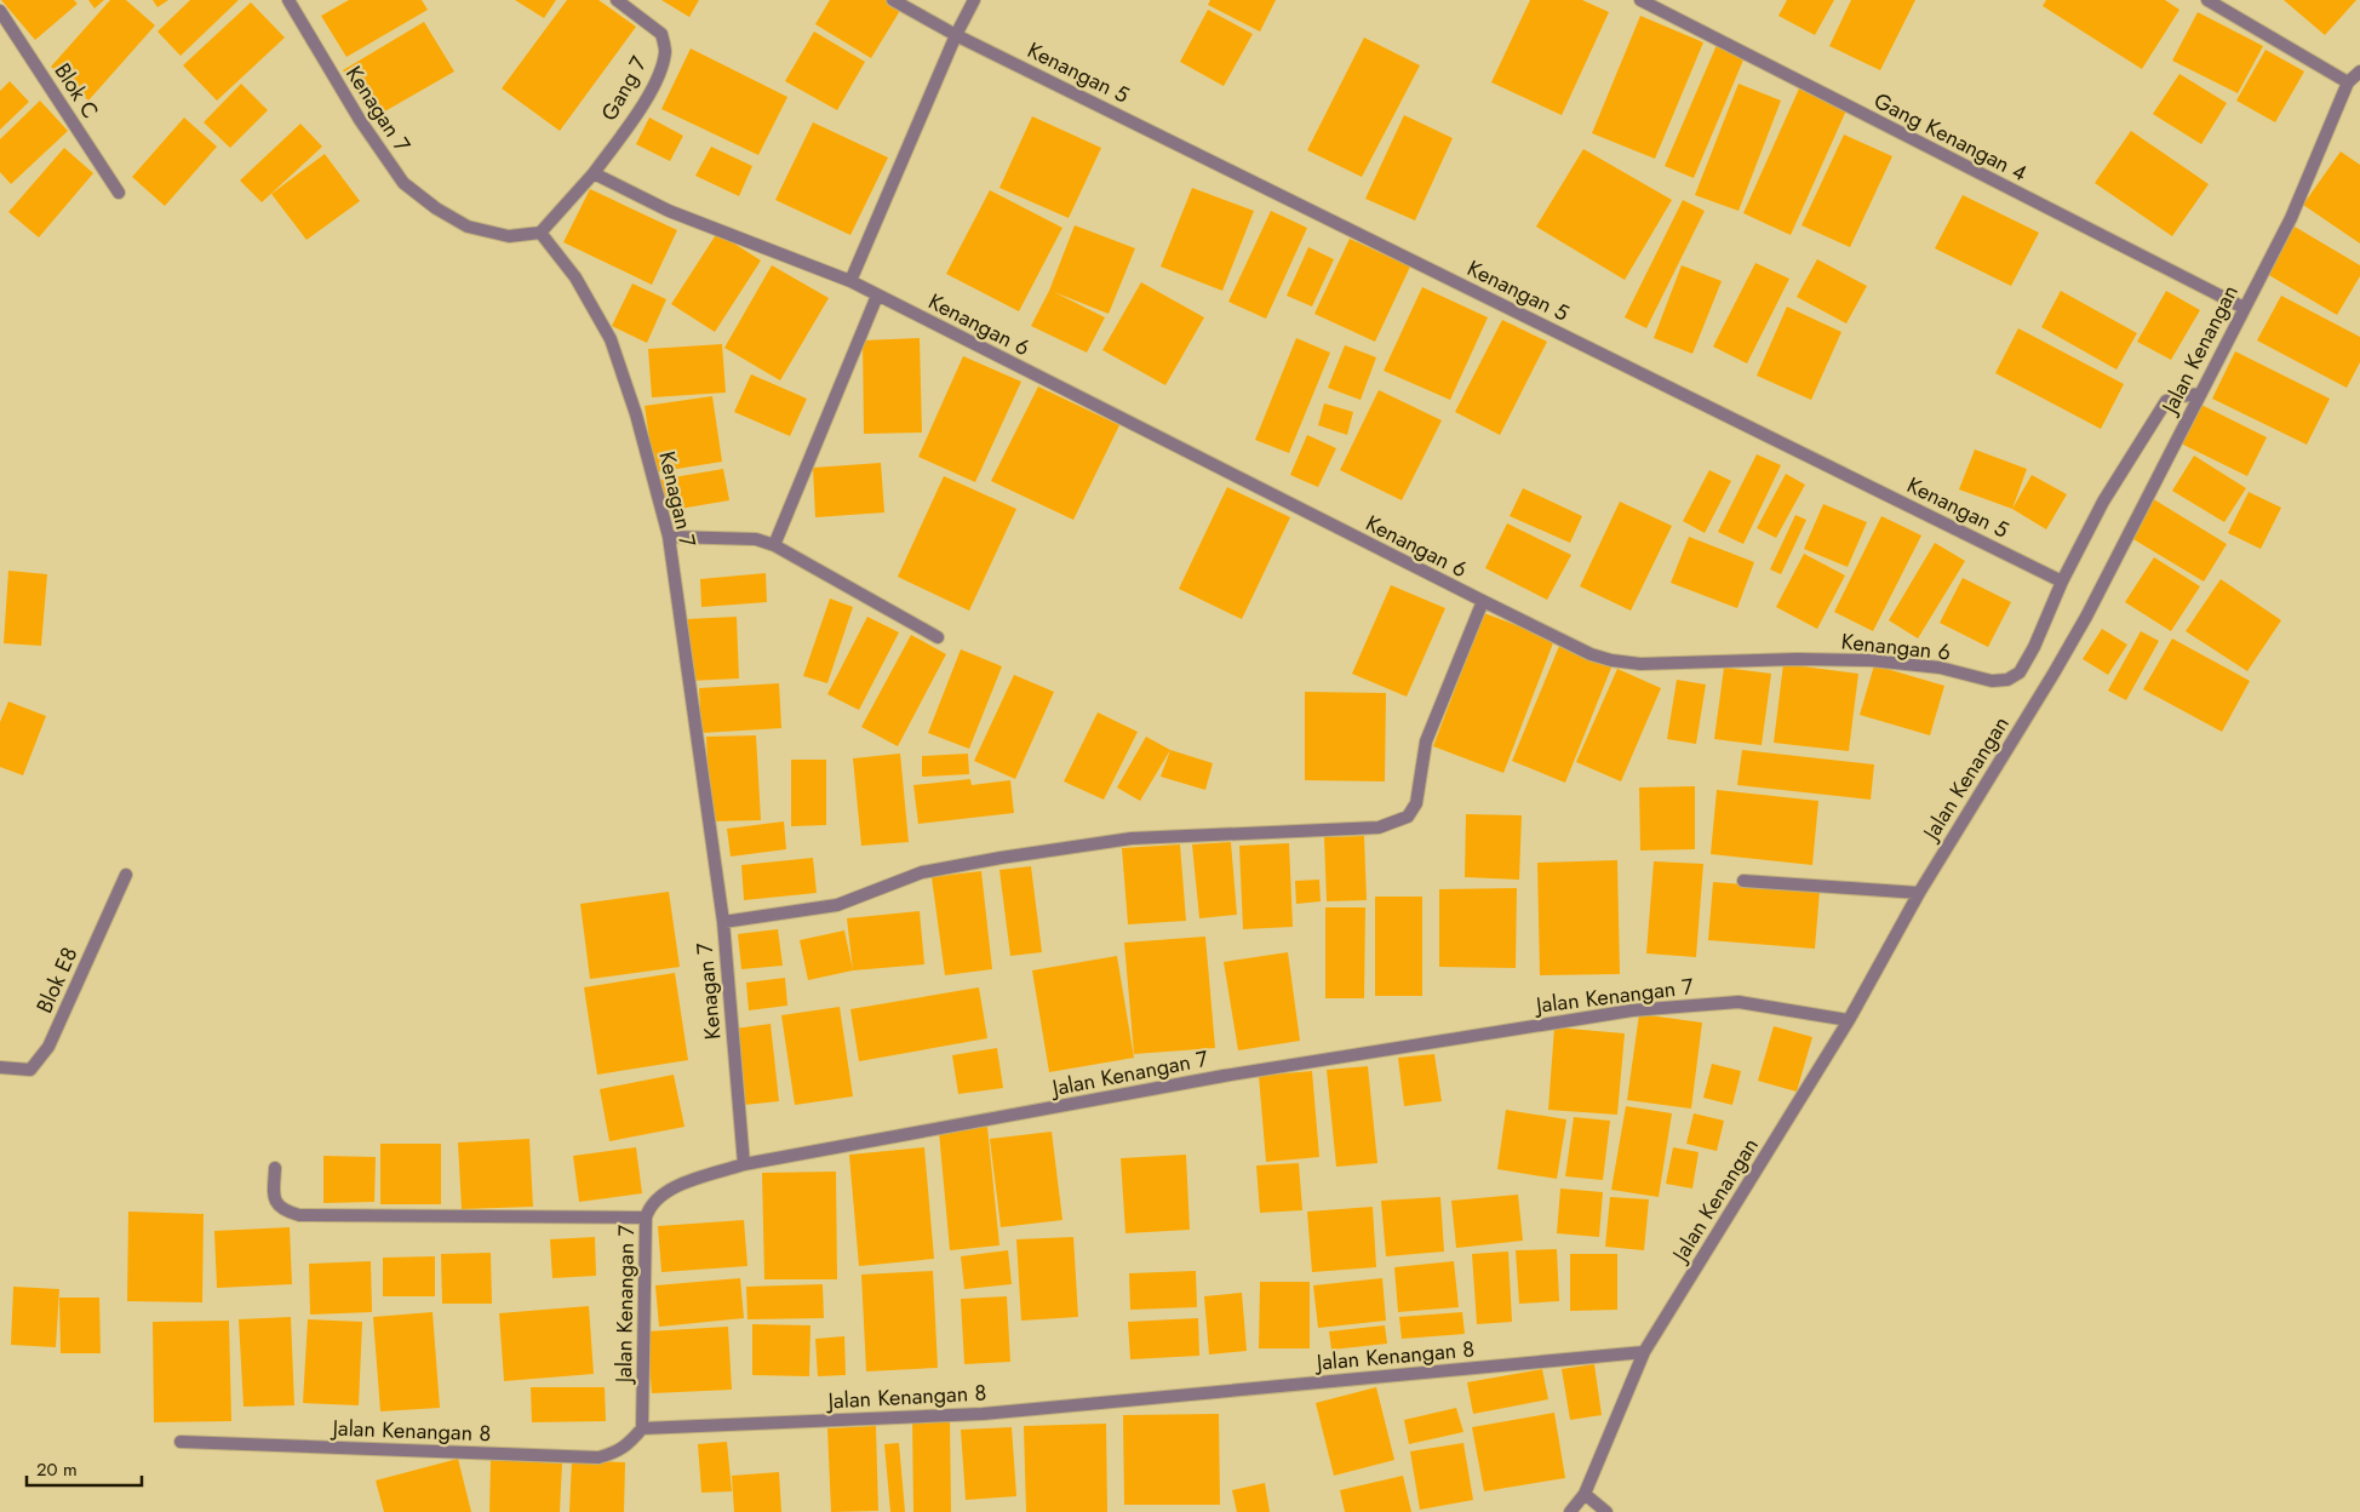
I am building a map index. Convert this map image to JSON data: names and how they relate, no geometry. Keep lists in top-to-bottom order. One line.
{"streets":{"street":["Kenangan 5","Gang 7","Blok C","Kenagan 7","Gang Kenangan 4","Kenangan 6","Jalan Kenangan","Blok E8","Jalan Kenangan 7","Jalan Kenangan 8"]},"crossings":[["Kenangan 5","Kenangan 6"],["Gang 7","Kenangan 6"],["Kenagan 7","Jalan Kenangan 7"],["Gang Kenangan 4","Jalan Kenangan"],["Kenangan 6","Jalan Kenangan"],["Jalan Kenangan","Jalan Kenangan 7"],["Jalan Kenangan","Jalan Kenangan 8"],["Jalan Kenangan 7","Jalan Kenangan 8"]],"scale_bar":"20 m"}
